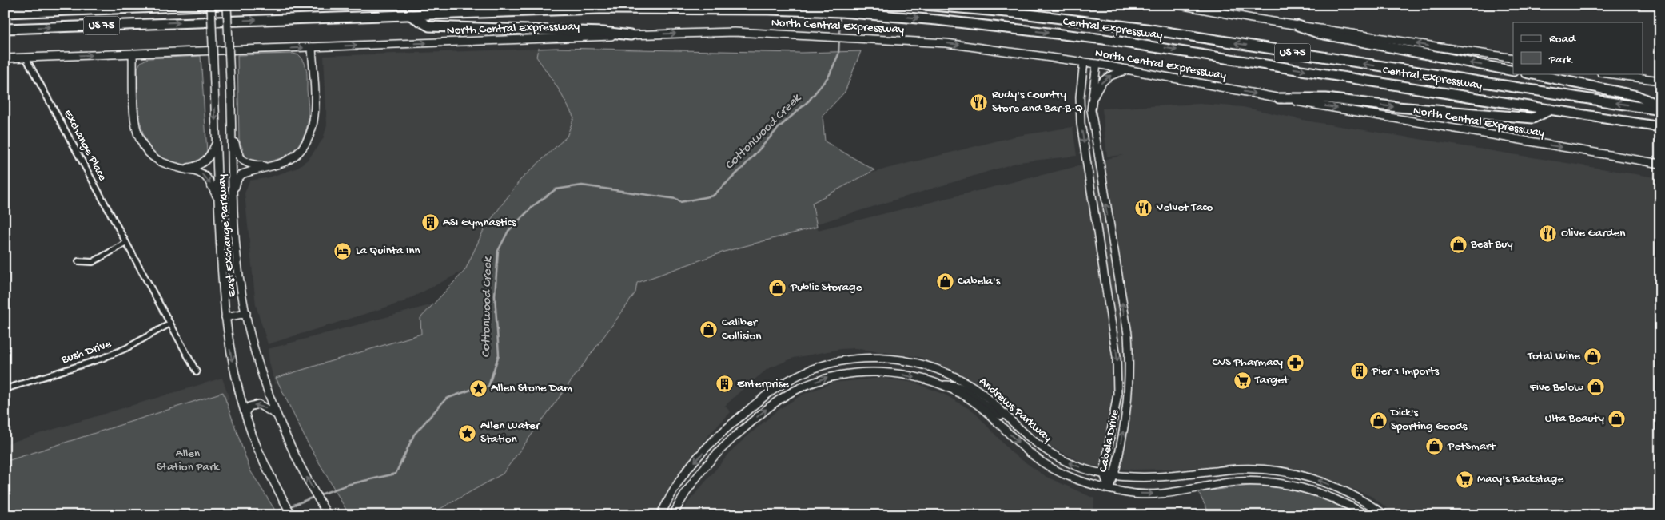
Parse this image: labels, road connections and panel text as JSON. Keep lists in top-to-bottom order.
{
  "streets": {
    "highway": ["US 75", "Central Expressway"],
    "main road": [
      "North Central Expressway",
      "East Exchange Parkway",
      "Andrews Parkway",
      "Cabela Drive"
    ],
    "street": ["Exchange Place", "Bush Drive"]
  },
  "crossings": [
    ["US 75", "East Exchange Parkway"],
    ["North Central Expressway", "Exchange Place"],
    ["North Central Expressway", "Cabela Drive"],
    ["Exchange Place", "Bush Drive"],
    ["Andrews Parkway", "Cabela Drive"]
  ],
  "one_way": ["North Central Expressway"],
  "water": ["Cottonwood Creek"],
  "parks": ["Allen Station Park"],
  "places": {
    "restaurant": ["Rudy's Country Store and Bar-B-Q", "Velvet Taco", "Olive Garden"],
    "building": ["ASI Gymnastics", "Pier 1 Imports", "Enterprise"],
    "shop": [
      "Best Buy",
      "Cabela's",
      "Public Storage",
      "Caliber Collision",
      "Total Wine",
      "Five Below",
      "Ulta Beauty",
      "Dick's Sporting Goods",
      "PetSmart"
    ],
    "hotel": ["La Quinta Inn"],
    "pharmacy": ["CVS Pharmacy"],
    "supermarket": ["Target", "Macy's Backstage"],
    "place": ["Allen Stone Dam", "Allen Water Station"]
  },
  "legend": ["Road", "Park"]
}
